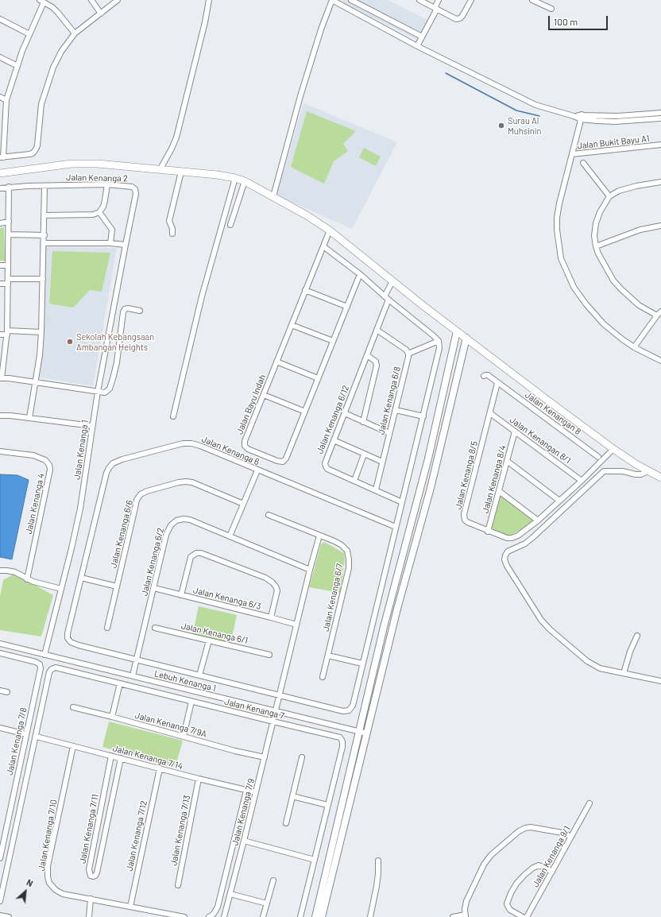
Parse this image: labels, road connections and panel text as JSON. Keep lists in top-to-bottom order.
{
  "streets": {
    "street": [
      "Jalan Bukit Bayu A1",
      "Jalan Kenanga 2",
      "Jalan Kenanga 6/8",
      "Jalan Bayu Indah",
      "Jalan Kenangan 8",
      "Jalan Kenanga 6/12",
      "Jalan Kenangan 8/1",
      "Jalan Kenanga 1",
      "Jalan Kenanga 6",
      "Jalan Kenanga 8/5",
      "Jalan Kenanga 8/4",
      "Jalan Kenanga 4",
      "Jalan Kenanga 6/6",
      "Jalan Kenanga 6/2",
      "Jalan Kenanga 6/7",
      "Jalan Kenanga 6/3",
      "Jalan Kenanga 6/1",
      "Lebuh Kenanga 1",
      "Jalan Kenanga 7",
      "Jalan Kenanga 7/9A",
      "Jalan Kenanga 7/8",
      "Jalan Kenanga 7/14",
      "Jalan Kenanga 7/9",
      "Jalan Kenanga 7/11",
      "Jalan Kenanga 7/13",
      "Jalan Kenanga 7/10",
      "Jalan Kenanga 7/12",
      "Jalan Kenanga 9/1"
    ]
  },
  "crossings": [
    ["Jalan Kenanga 2", "Jalan Kenanga 1"],
    ["Jalan Kenanga 6/8", "Jalan Kenanga 6/12"],
    ["Jalan Kenangan 8", "Jalan Kenanga 8/5"],
    ["Jalan Kenangan 8/1", "Jalan Kenanga 8/5"],
    ["Jalan Kenangan 8/1", "Jalan Kenanga 8/4"],
    ["Jalan Kenanga 1", "Lebuh Kenanga 1"],
    ["Jalan Kenanga 6", "Jalan Kenanga 6/2"],
    ["Jalan Kenanga 8/5", "Jalan Kenanga 8/4"],
    ["Jalan Kenanga 6/2", "Jalan Kenanga 6/3"],
    ["Jalan Kenanga 6/2", "Lebuh Kenanga 1"],
    ["Lebuh Kenanga 1", "Jalan Kenanga 7/9"],
    ["Jalan Kenanga 7", "Jalan Kenanga 7/14"],
    ["Jalan Kenanga 7", "Jalan Kenanga 7/9"],
    ["Jalan Kenanga 7/9A", "Jalan Kenanga 7/9"],
    ["Jalan Kenanga 7/14", "Jalan Kenanga 7/9"],
    ["Jalan Kenanga 7/14", "Jalan Kenanga 7/11"],
    ["Jalan Kenanga 7/14", "Jalan Kenanga 7/13"],
    ["Jalan Kenanga 7/14", "Jalan Kenanga 7/10"],
    ["Jalan Kenanga 7/14", "Jalan Kenanga 7/12"],
    ["Jalan Kenanga 7/10", "Jalan Kenanga 7/12"]
  ],
  "places": ["Surau Al Muhsinin", "Sekolah Kebangsaan Ambangan Heights"],
  "scale_bar": "100 m",
  "north": "top right"
}
